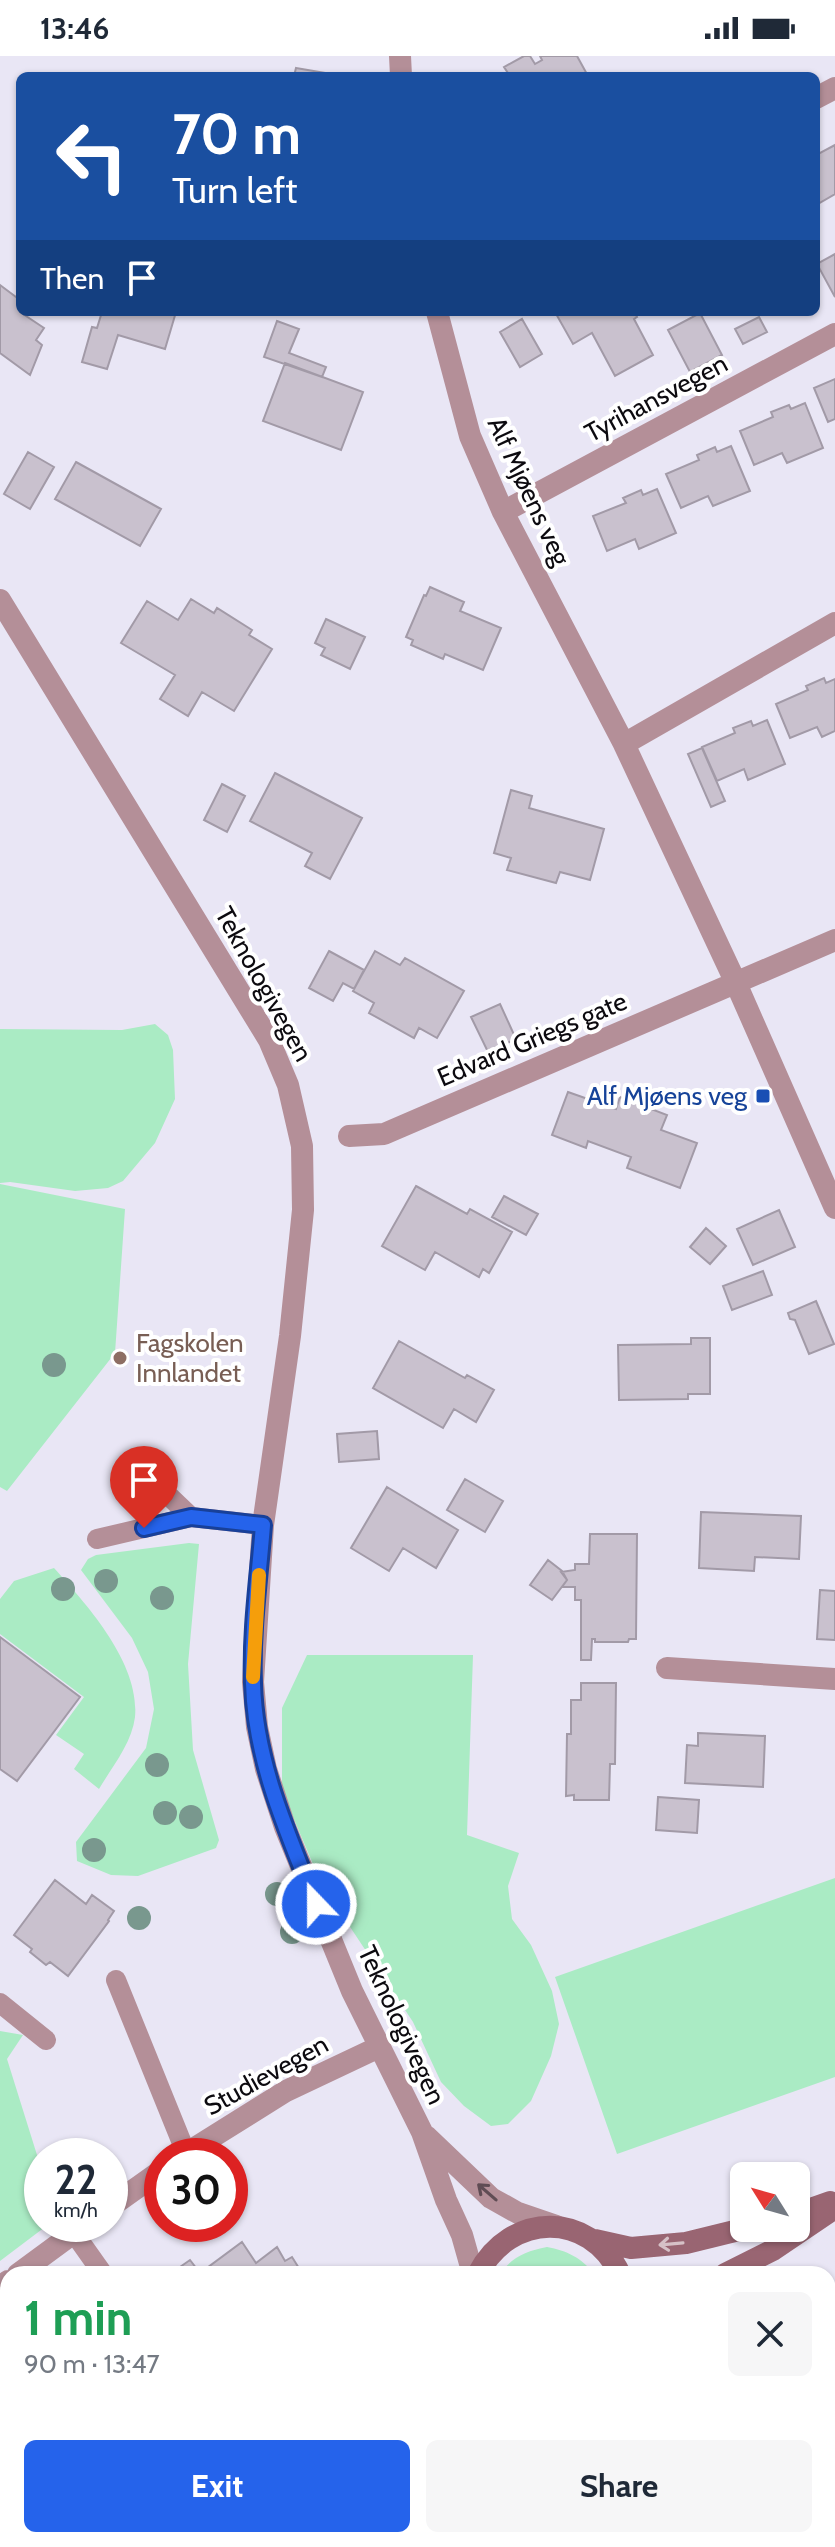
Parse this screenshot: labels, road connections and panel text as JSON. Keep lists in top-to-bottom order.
{
  "streets": {
    "street": [
      "Tyrihansvegen",
      "Alf Mjøens veg",
      "Teknologivegen",
      "Edvard Griegs gate",
      "Studievegen"
    ]
  },
  "crossings": [
    ["Tyrihansvegen", "Alf Mjøens veg"],
    ["Alf Mjøens veg", "Edvard Griegs gate"],
    ["Teknologivegen", "Studievegen"]
  ],
  "places": {
    "transit": ["Alf Mjøens veg"],
    "other": ["Fagskolen Innlandet"]
  },
  "north": "top left",
  "page": {
    "status": "13:46",
    "turn": ["70 m", "Turn left"],
    "then": "Then",
    "speed": "22 km/h",
    "limit": "30",
    "heading": ["1 min", "90 m · 13:47"],
    "buttons": ["Exit", "Share"]
  }
}
